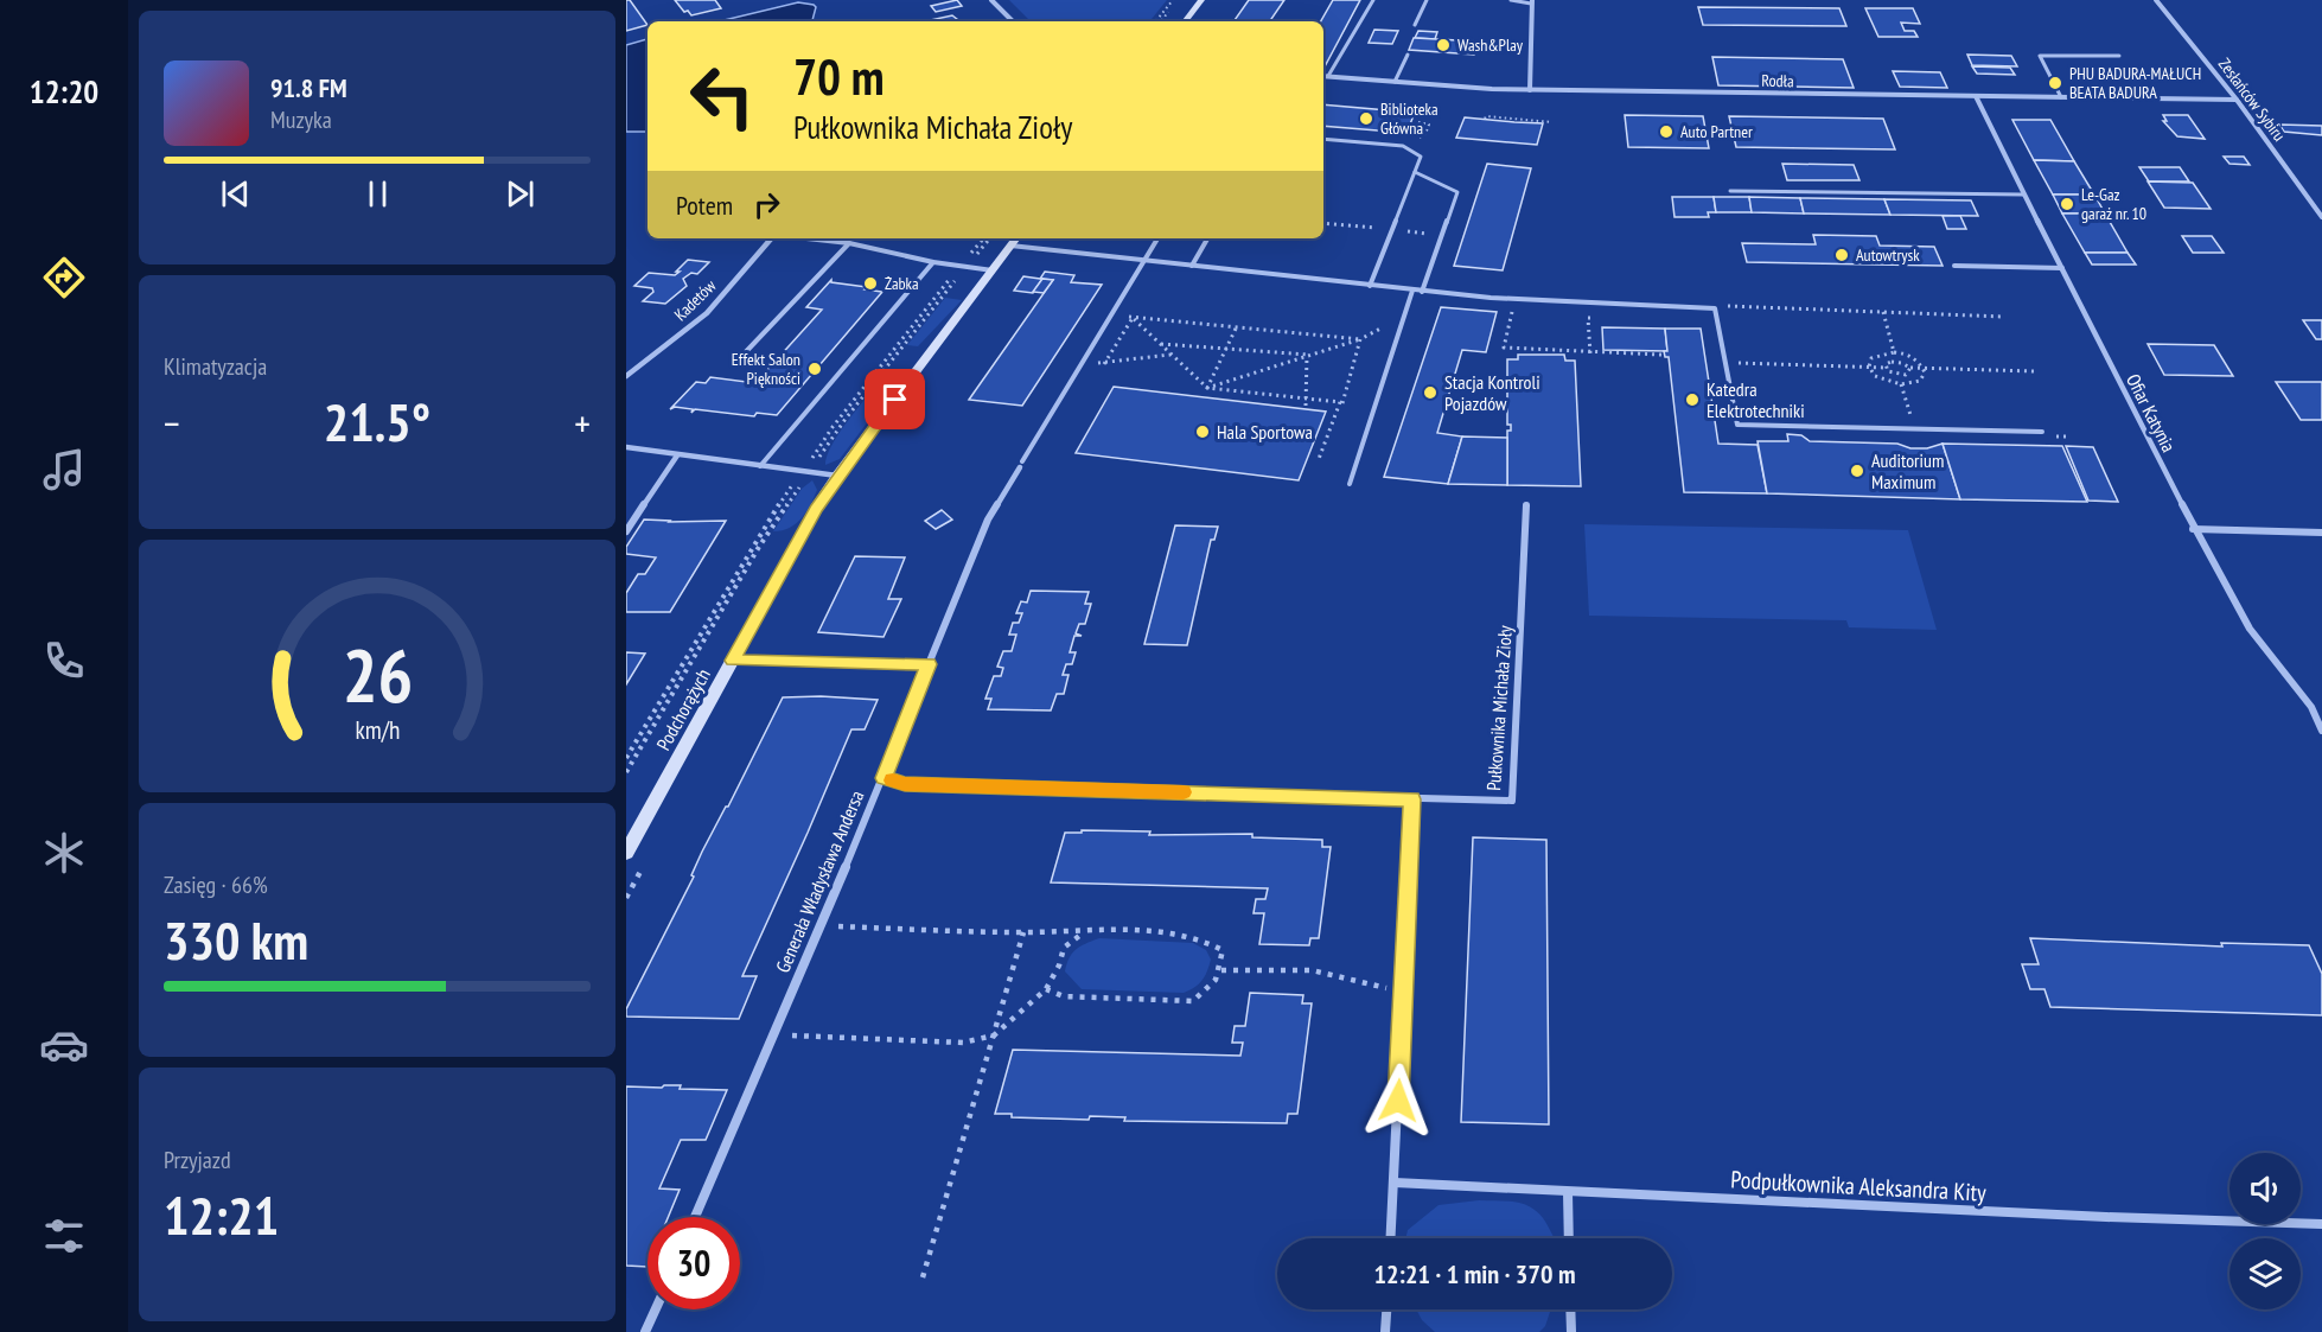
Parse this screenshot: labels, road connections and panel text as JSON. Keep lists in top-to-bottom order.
{
  "streets": {
    "street": [
      "Rodła",
      "Zesłańców Sybiru",
      "Kadetów",
      "Ofiar Katynia",
      "Pułkownika Michała Zioły",
      "Podchorążych",
      "Generała Władysława Andersa",
      "Podpułkownika Aleksandra Kity"
    ]
  },
  "crossings": [
    ["Rodła", "Zesłańców Sybiru"],
    ["Rodła", "Ofiar Katynia"],
    ["Pułkownika Michała Zioły", "Generała Władysława Andersa"]
  ],
  "places": [
    "Wash&Play",
    "PHU BADURA-MAŁUCH BEATA BADURA",
    "Biblioteka Główna",
    "Auto Partner",
    "Le-Gaz garaż nr. 10",
    "Autowtrysk",
    "Żabka",
    "Effekt Salon Piękności",
    "Stacja Kontroli Pojazdów",
    "Katedra Elektrotechniki",
    "Hala Sportowa",
    "Auditorium Maximum"
  ],
  "page": {
    "tabs": "12:20",
    "turn": ["70 m", "Pułkownika Michała Zioły"],
    "song": ["91.8 FM", "Muzyka"],
    "then": "Potem",
    "tile": [
      "Klimatyzacja",
      ["Zasięg · 66%", "330 km"],
      ["Przyjazd", "12:21"]
    ],
    "heat": ["−", "21.5°", "+"],
    "limit": "30",
    "trip": "12:21 · 1 min · 370 m",
    "gauge": ["26", "km/h"]
  }
}
